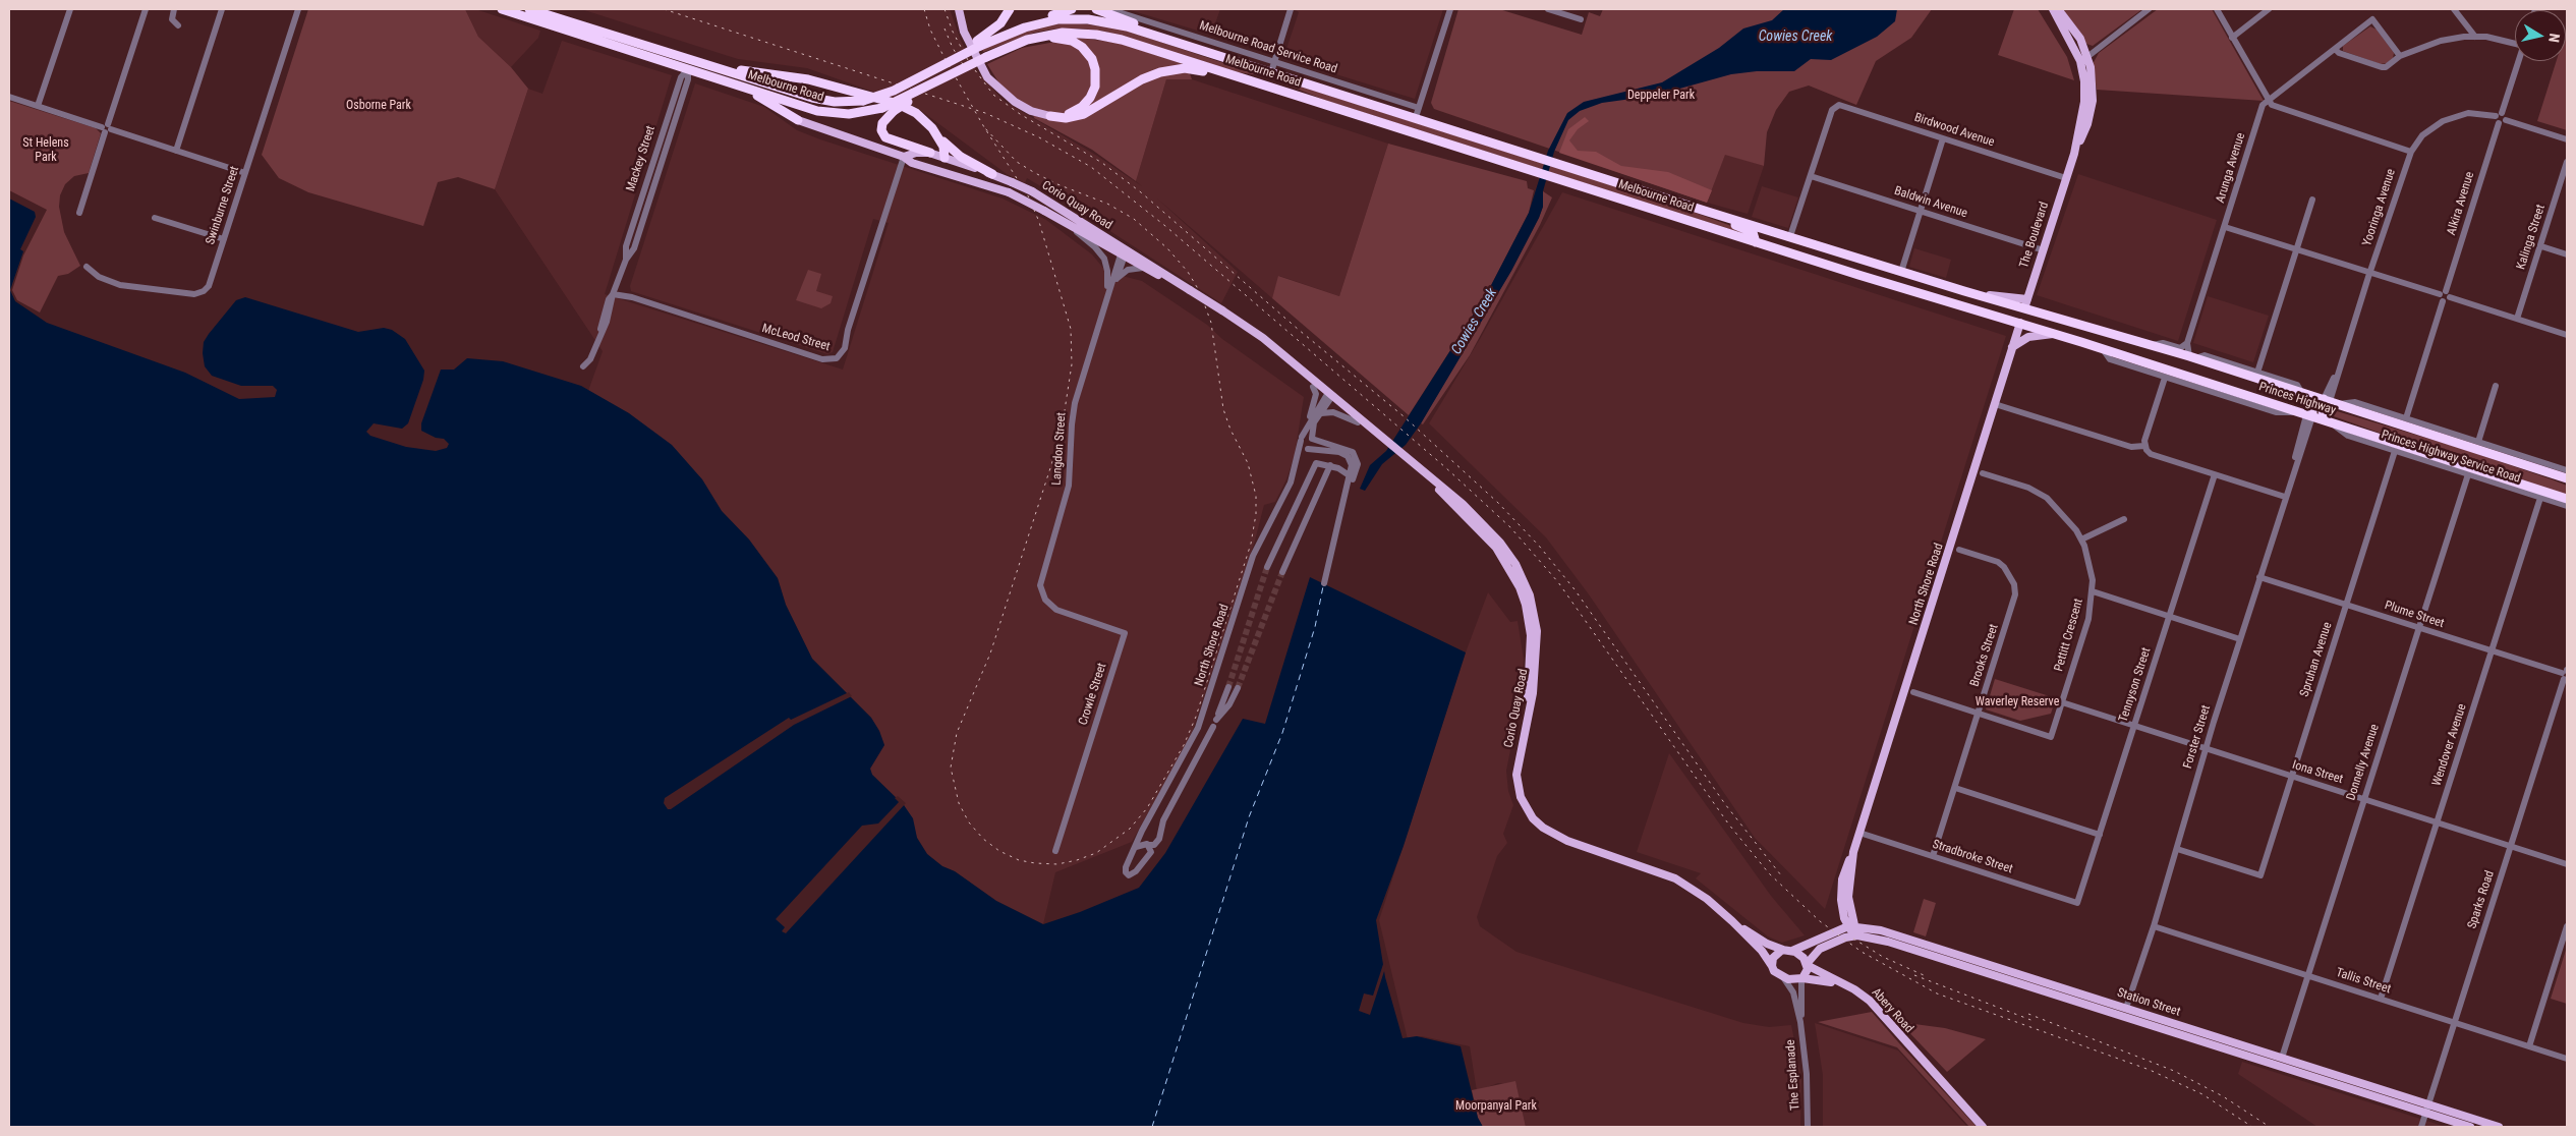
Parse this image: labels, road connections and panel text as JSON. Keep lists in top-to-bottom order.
{
  "streets": {
    "highway": [
      "Melbourne Road",
      "Mackey Street",
      "The Boulevard",
      "Princes Highway"
    ],
    "main road": [
      "Corio Quay Road",
      "North Shore Road",
      "Forster Street",
      "Station Street",
      "Abery Road"
    ],
    "street": [
      "Melbourne Road Service Road",
      "Birdwood Avenue",
      "Arunga Avenue",
      "Baldwin Avenue",
      "Alkira Avenue",
      "Swinburne Street",
      "Yooringa Avenue",
      "Kalinga Street",
      "McLeod Street",
      "Langdon Street",
      "Princes Highway Service Road",
      "Plume Street",
      "Pettitt Crescent",
      "Brooks Street",
      "Spruhan Avenue",
      "Tennyson Street",
      "Crowle Street",
      "Wendover Avenue",
      "Donnelly Avenue",
      "Iona Street",
      "Stradbroke Street",
      "Sparks Road",
      "Tallis Street",
      "The Esplanade"
    ]
  },
  "crossings": [
    ["Melbourne Road", "Mackey Street"],
    ["Melbourne Road", "The Boulevard"],
    ["Melbourne Road", "Princes Highway"],
    ["Melbourne Road", "North Shore Road"],
    ["Birdwood Avenue", "Baldwin Avenue"],
    ["Birdwood Avenue", "The Boulevard"],
    ["Mackey Street", "McLeod Street"],
    ["Baldwin Avenue", "The Boulevard"],
    ["Alkira Avenue", "Yooringa Avenue"],
    ["Alkira Avenue", "Princes Highway Service Road"],
    ["Corio Quay Road", "McLeod Street"],
    ["Corio Quay Road", "Langdon Street"],
    ["Corio Quay Road", "North Shore Road"],
    ["Corio Quay Road", "Station Street"],
    ["Corio Quay Road", "Abery Road"],
    ["Corio Quay Road", "The Esplanade"],
    ["Yooringa Avenue", "Princes Highway"],
    ["Yooringa Avenue", "Princes Highway Service Road"],
    ["Yooringa Avenue", "Forster Street"],
    ["The Boulevard", "Princes Highway"],
    ["The Boulevard", "North Shore Road"],
    ["Princes Highway", "Princes Highway Service Road"],
    ["Princes Highway", "North Shore Road"],
    ["Princes Highway", "Forster Street"],
    ["Langdon Street", "Crowle Street"],
    ["Princes Highway Service Road", "Spruhan Avenue"],
    ["Princes Highway Service Road", "Forster Street"],
    ["Princes Highway Service Road", "Wendover Avenue"],
    ["Princes Highway Service Road", "Donnelly Avenue"],
    ["North Shore Road", "Stradbroke Street"],
    ["North Shore Road", "Station Street"],
    ["Plume Street", "Spruhan Avenue"],
    ["Plume Street", "Forster Street"],
    ["Plume Street", "Wendover Avenue"],
    ["Plume Street", "Donnelly Avenue"],
    ["Plume Street", "Sparks Road"],
    ["Pettitt Crescent", "Brooks Street"],
    ["Pettitt Crescent", "Iona Street"],
    ["Brooks Street", "Stradbroke Street"],
    ["Spruhan Avenue", "Forster Street"],
    ["Spruhan Avenue", "Iona Street"],
    ["Tennyson Street", "Iona Street"],
    ["Tennyson Street", "Stradbroke Street"],
    ["Forster Street", "Iona Street"],
    ["Forster Street", "Tallis Street"],
    ["Forster Street", "Station Street"],
    ["Wendover Avenue", "Iona Street"],
    ["Wendover Avenue", "Tallis Street"],
    ["Donnelly Avenue", "Iona Street"],
    ["Donnelly Avenue", "Tallis Street"],
    ["Donnelly Avenue", "Station Street"],
    ["Iona Street", "Sparks Road"],
    ["Sparks Road", "Tallis Street"],
    ["Sparks Road", "Station Street"],
    ["Station Street", "Abery Road"],
    ["Station Street", "The Esplanade"],
    ["Abery Road", "The Esplanade"]
  ],
  "water": ["Cowies Creek"],
  "parks": [
    "Deppeler Park",
    "Osborne Park",
    "St Helens Park",
    "Waverley Reserve",
    "Moorpanyal Park"
  ],
  "north": "right"
}
